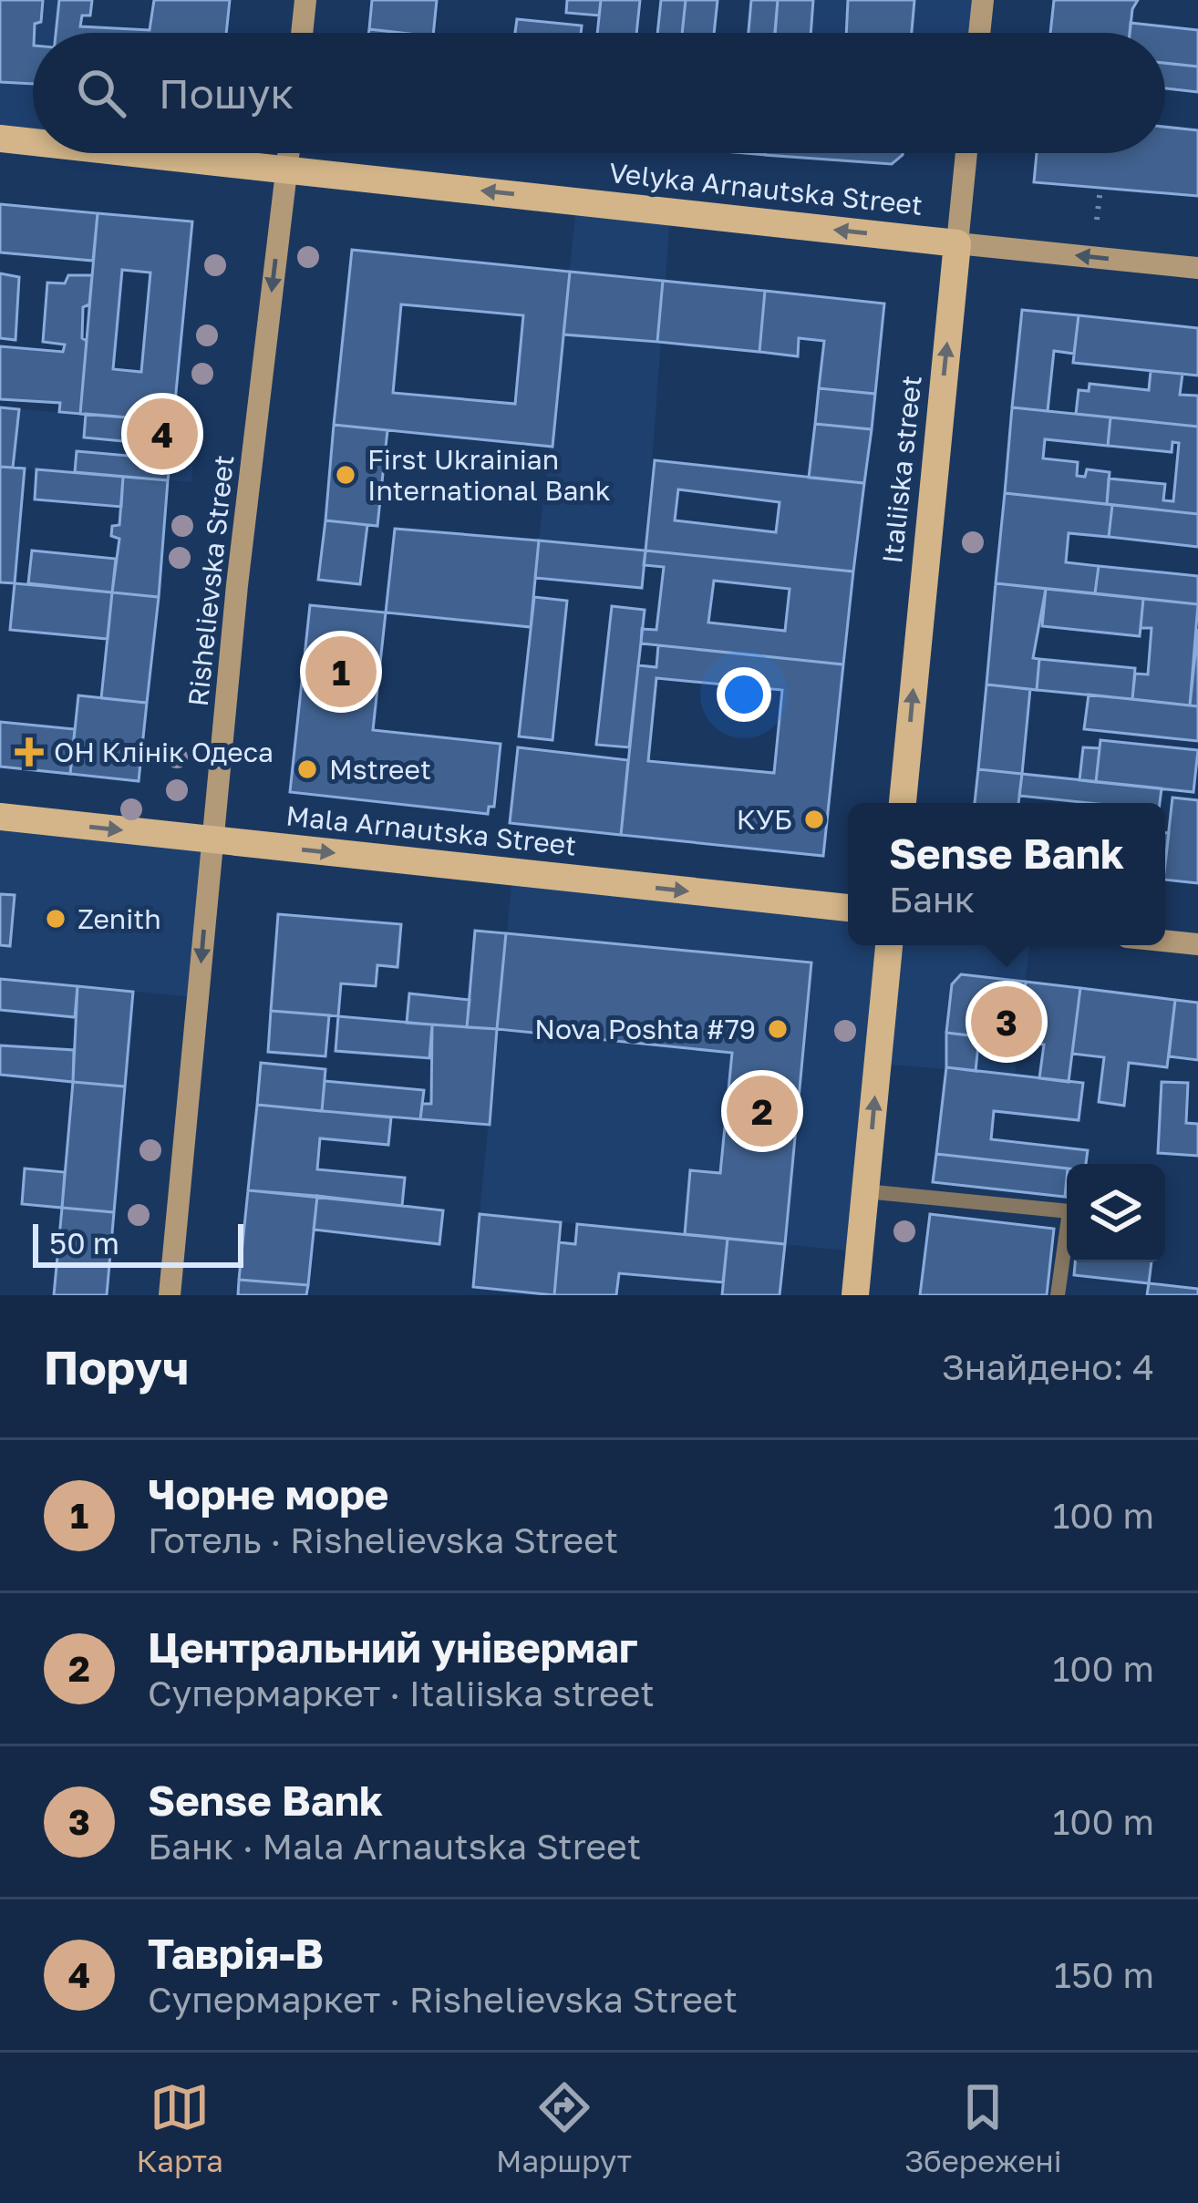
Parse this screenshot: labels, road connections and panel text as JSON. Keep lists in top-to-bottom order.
{
  "streets": {
    "main road": [
      "Velyka Arnautska Street",
      "Italiiska street",
      "Rishelievska Street",
      "Mala Arnautska Street"
    ]
  },
  "crossings": [
    ["Velyka Arnautska Street", "Italiiska street"],
    ["Velyka Arnautska Street", "Rishelievska Street"],
    ["Rishelievska Street", "Mala Arnautska Street"]
  ],
  "one_way": [
    "Velyka Arnautska Street",
    "Italiiska street",
    "Rishelievska Street",
    "Mala Arnautska Street"
  ],
  "places": {
    "other": [
      "First Ukrainian International Bank",
      "Mstreet",
      "КУБ",
      "Zenith",
      "Nova Poshta #79"
    ],
    "health": ["ОН Клінік Одеса"]
  },
  "scale_bar": "50 m",
  "page": {
    "search": "Пошук",
    "pins": [
      "4",
      "1",
      "3",
      "2"
    ],
    "popup": ["Sense Bank", "Банк"],
    "scale": "50 m",
    "heading": ["Поруч", "Знайдено: 4"],
    "list": [
      {
        "mark": "1",
        "name": "Чорне море",
        "note": "Готель · Rishelievska Street",
        "value": "100 m"
      },
      {
        "mark": "2",
        "name": "Центральний універмаг",
        "note": "Супермаркет · Italiiska street",
        "value": "100 m"
      },
      {
        "mark": "3",
        "name": "Sense Bank",
        "note": "Банк · Mala Arnautska Street",
        "value": "100 m"
      },
      {
        "mark": "4",
        "name": "Таврія-В",
        "note": "Супермаркет · Rishelievska Street",
        "value": "150 m"
      }
    ],
    "nav": ["Карта", "Маршрут", "Збережені"]
  }
}
